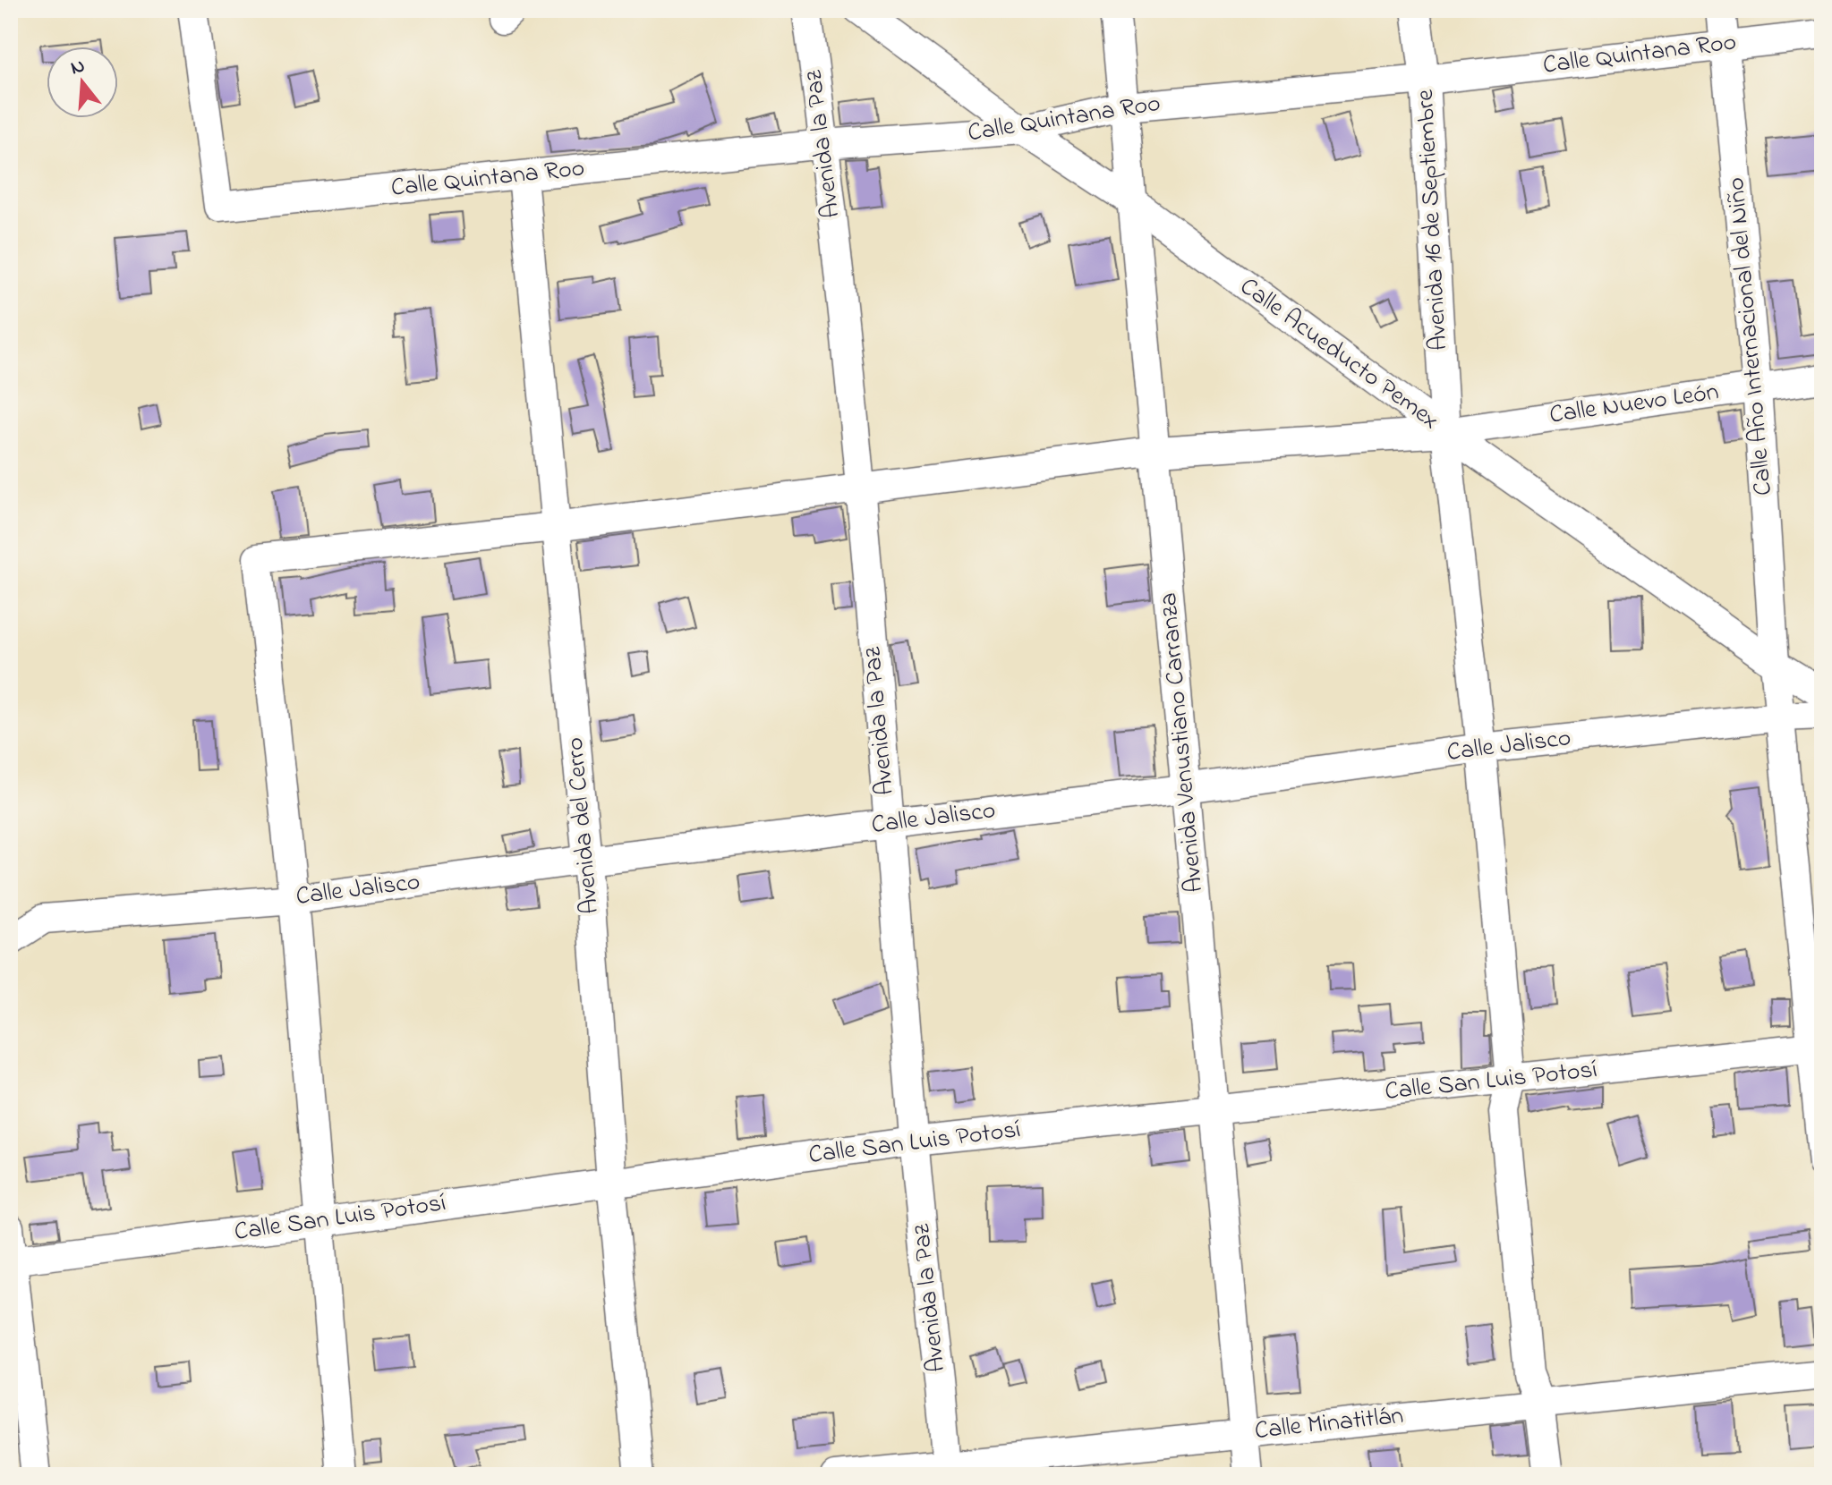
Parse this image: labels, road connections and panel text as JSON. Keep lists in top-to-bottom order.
{
  "streets": {
    "street": [
      "Calle Quintana Roo",
      "Avenida la Paz",
      "Avenida 16 de Septiembre",
      "Calle Año Internacional del Niño",
      "Calle Acueducto Pemex",
      "Calle Nuevo León",
      "Avenida Venustiano Carranza",
      "Calle Jalisco",
      "Avenida del Cerro",
      "Calle San Luis Potosí",
      "Calle Minatitlán"
    ]
  },
  "crossings": [
    ["Calle Quintana Roo", "Avenida la Paz"],
    ["Calle Quintana Roo", "Avenida 16 de Septiembre"],
    ["Calle Quintana Roo", "Calle Año Internacional del Niño"],
    ["Calle Quintana Roo", "Calle Acueducto Pemex"],
    ["Calle Quintana Roo", "Avenida Venustiano Carranza"],
    ["Calle Quintana Roo", "Avenida del Cerro"],
    ["Avenida la Paz", "Calle Jalisco"],
    ["Avenida la Paz", "Calle San Luis Potosí"],
    ["Avenida la Paz", "Calle Minatitlán"],
    ["Avenida 16 de Septiembre", "Calle Acueducto Pemex"],
    ["Avenida 16 de Septiembre", "Calle Nuevo León"],
    ["Avenida 16 de Septiembre", "Calle Jalisco"],
    ["Avenida 16 de Septiembre", "Calle San Luis Potosí"],
    ["Avenida 16 de Septiembre", "Calle Minatitlán"],
    ["Calle Año Internacional del Niño", "Calle Acueducto Pemex"],
    ["Calle Año Internacional del Niño", "Calle Nuevo León"],
    ["Calle Año Internacional del Niño", "Calle Jalisco"],
    ["Calle Año Internacional del Niño", "Calle San Luis Potosí"],
    ["Calle Acueducto Pemex", "Calle Nuevo León"],
    ["Calle Acueducto Pemex", "Avenida Venustiano Carranza"],
    ["Avenida Venustiano Carranza", "Calle Jalisco"],
    ["Avenida Venustiano Carranza", "Calle San Luis Potosí"],
    ["Avenida Venustiano Carranza", "Calle Minatitlán"],
    ["Calle Jalisco", "Avenida del Cerro"],
    ["Avenida del Cerro", "Calle San Luis Potosí"]
  ],
  "north": "top"
}
